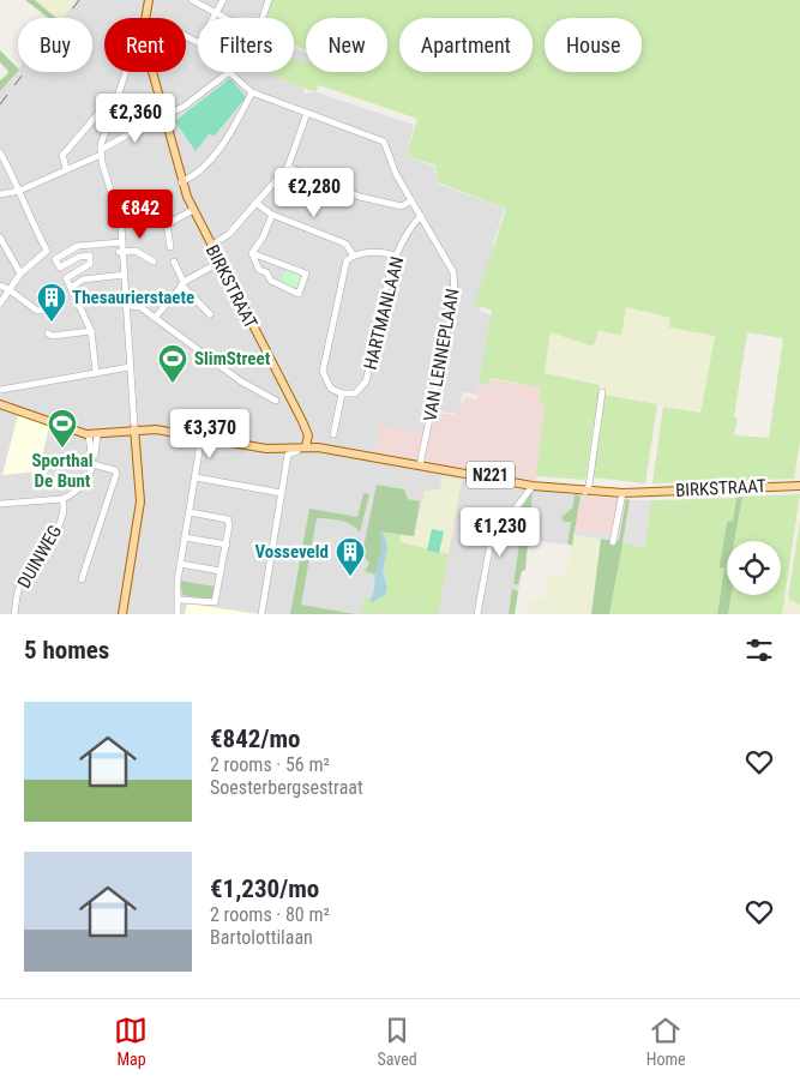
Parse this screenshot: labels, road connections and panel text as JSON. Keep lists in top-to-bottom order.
{
  "streets": {
    "main road": ["BIRKSTRAAT", "N221"],
    "street": ["HARTMANLAAN", "VAN LENNEPLAAN", "DUINWEG"]
  },
  "crossings": [
    ["BIRKSTRAAT", "VAN LENNEPLAAN"],
    ["BIRKSTRAAT", "N221"],
    ["HARTMANLAAN", "VAN LENNEPLAAN"]
  ],
  "places": {
    "building": ["Thesaurierstaete", "Vosseveld"],
    "sports": ["SlimStreet", "Sporthal De Bunt"]
  },
  "page": {
    "chip": [
      "Buy",
      "Rent",
      "Filters",
      "New",
      "Apartment",
      "House"
    ],
    "price": [
      "€2,360",
      "€2,280",
      "€842",
      "€3,370",
      "€1,230"
    ],
    "heading": "5 homes",
    "list": [
      {
        "name": "€842/mo",
        "note": "2 rooms · 56 m² · Soesterbergsestraat"
      },
      {
        "name": "€1,230/mo",
        "note": "2 rooms · 80 m² · Bartolottilaan"
      }
    ],
    "tabs": ["Map", "Saved", "Home"]
  }
}
